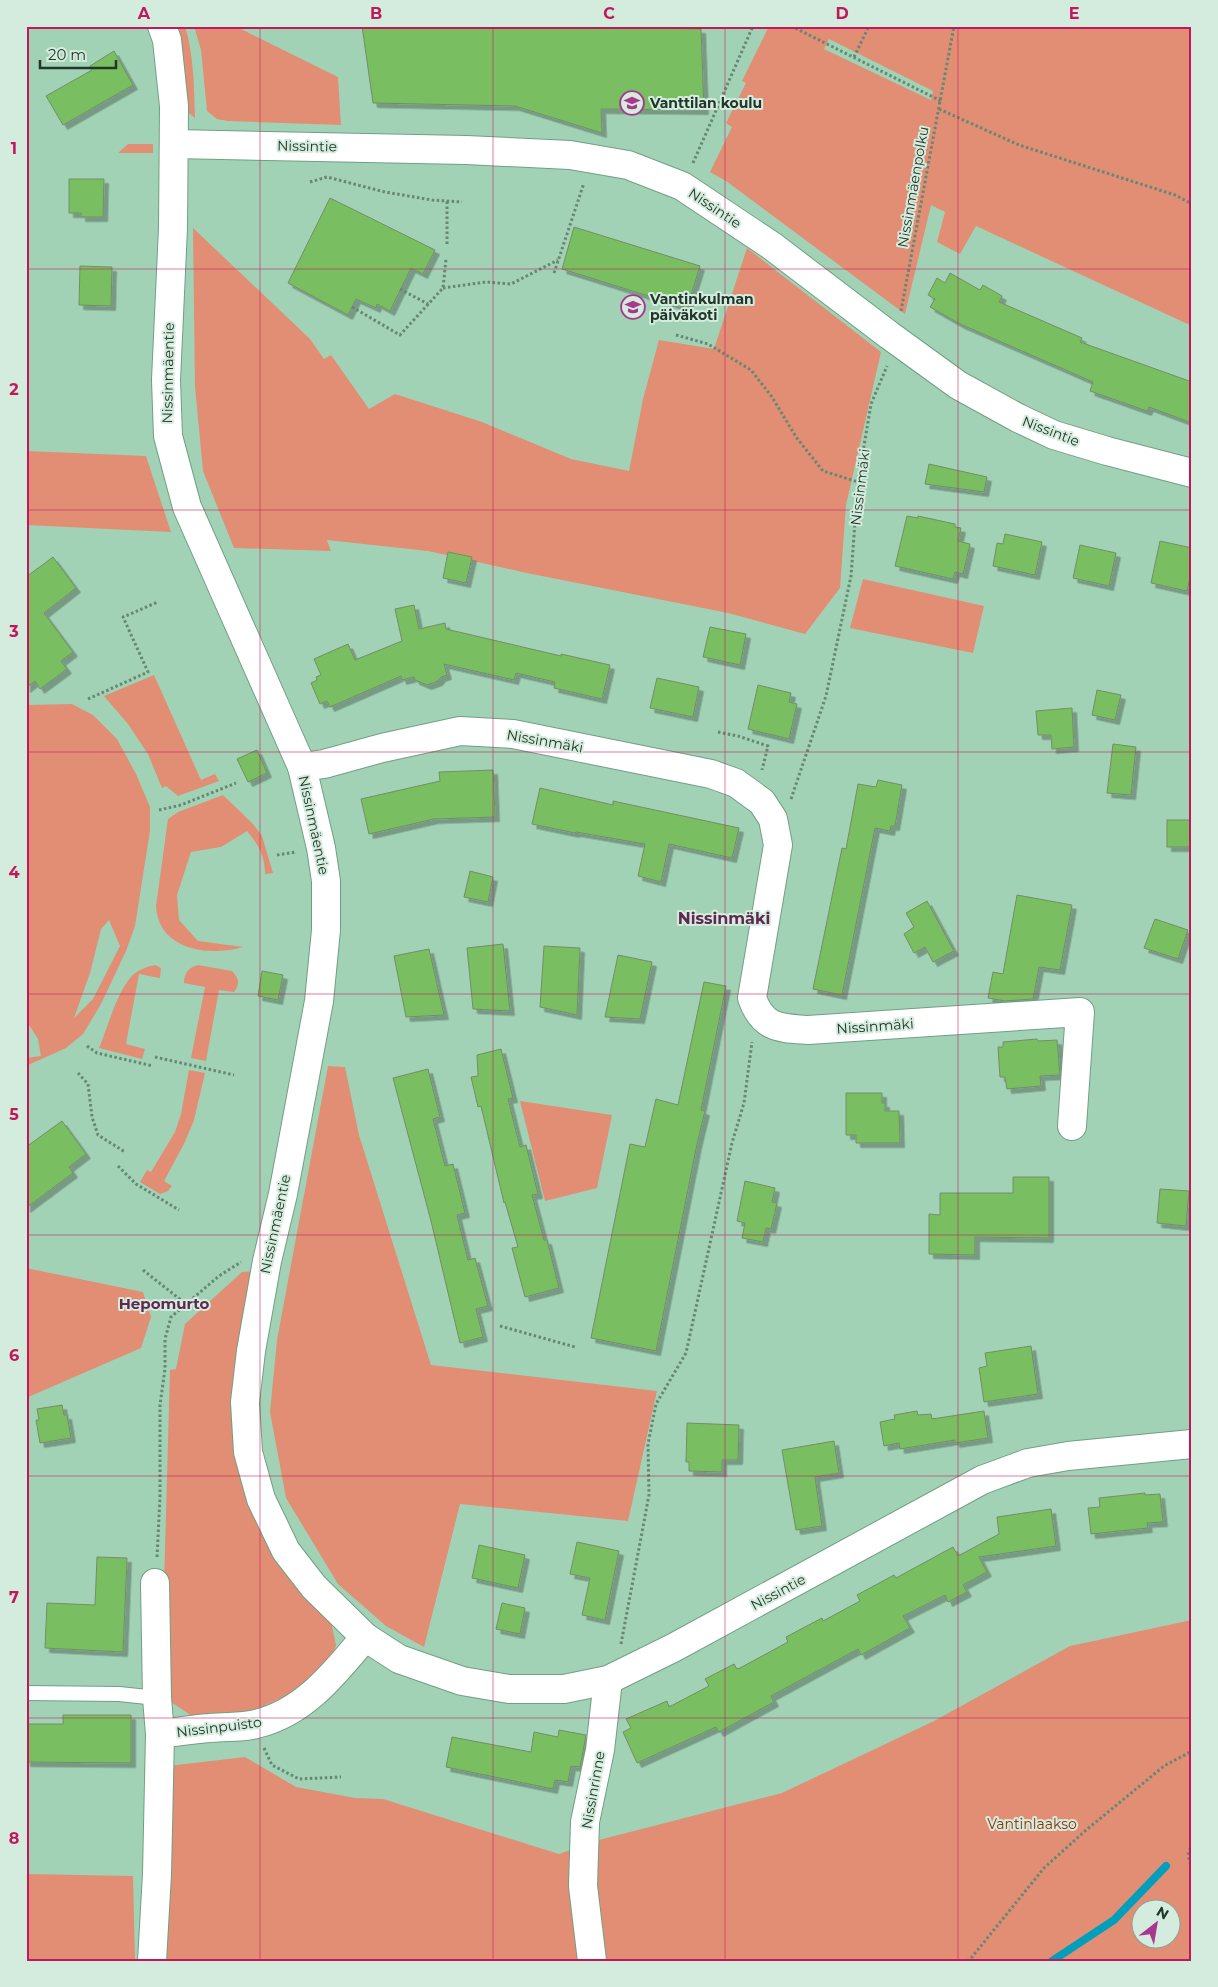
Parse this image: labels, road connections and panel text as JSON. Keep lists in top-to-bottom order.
{
  "streets": {
    "street": [
      "Nissintie",
      "Nissinmäentie",
      "Nissinmäki",
      "Nissinpuisto",
      "Nissinrinne"
    ],
    "path": ["Nissinmäenpolku"]
  },
  "crossings": [
    ["Nissintie", "Nissinmäenpolku"],
    ["Nissintie", "Nissinmäentie"],
    ["Nissintie", "Nissinpuisto"],
    ["Nissintie", "Nissinrinne"],
    ["Nissinmäentie", "Nissinmäki"],
    ["Nissinmäentie", "Nissinpuisto"]
  ],
  "districts": ["Nissinmäki", "Hepomurto"],
  "parks": ["Vantinlaakso"],
  "places": {
    "school or university": ["Vanttilan koulu", "Vantinkulman päiväkoti"]
  },
  "scale_bar": "20 m",
  "north": "top right",
  "grid": {
    "columns": [
      "A",
      "B",
      "C",
      "D",
      "E"
    ],
    "rows": [
      "1",
      "2",
      "3",
      "4",
      "5",
      "6",
      "7",
      "8"
    ]
  }
}
